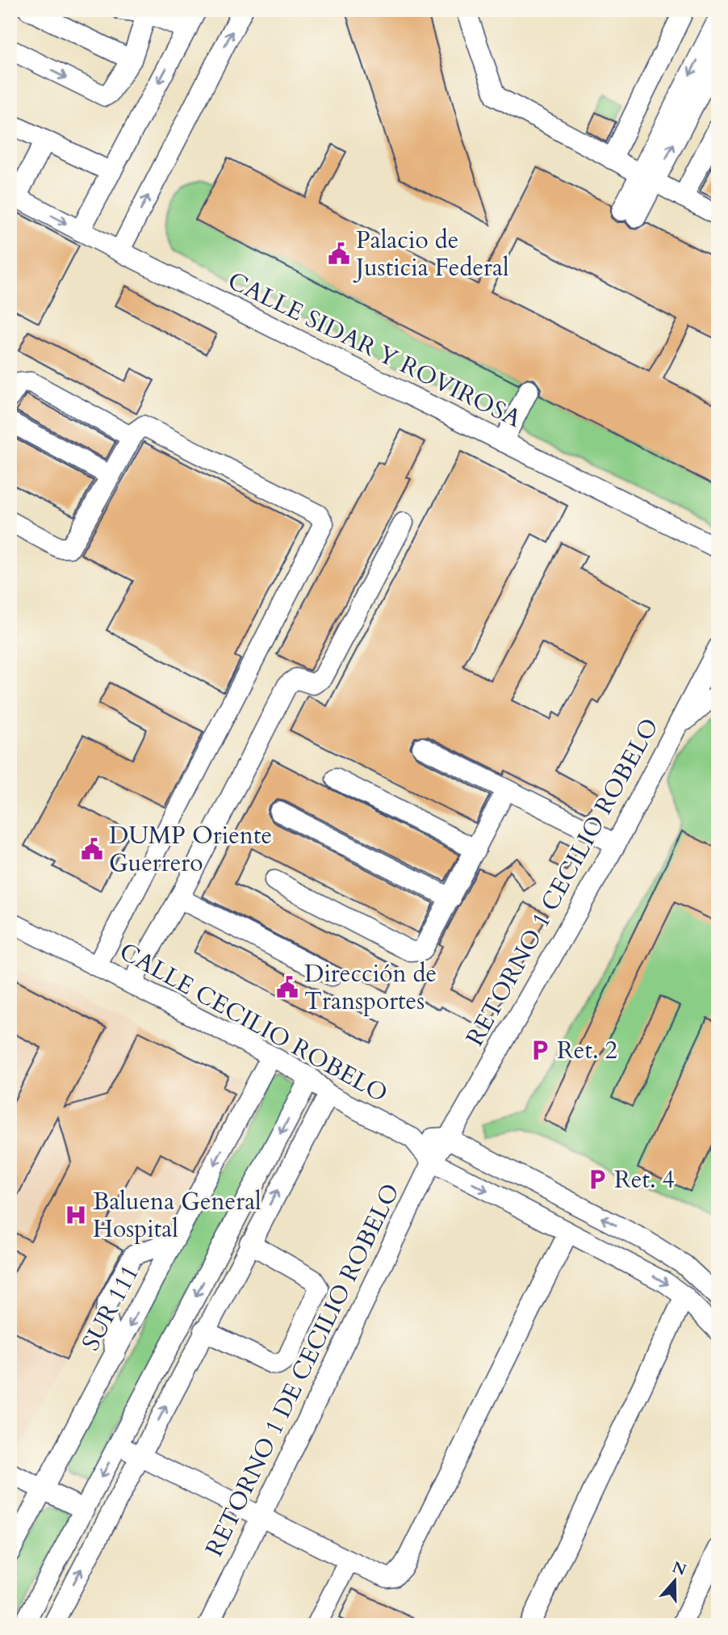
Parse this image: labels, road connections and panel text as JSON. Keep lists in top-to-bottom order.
{
  "streets": {
    "street": [
      "CALLE SIDAR Y ROVIROSA",
      "RETORNO 1 CECILIO ROBELO",
      "CALLE CECILIO ROBELO",
      "SUR 111",
      "RETORNO 1 DE CECILIO ROBELO"
    ]
  },
  "crossings": [
    ["RETORNO 1 CECILIO ROBELO", "CALLE CECILIO ROBELO"],
    ["RETORNO 1 CECILIO ROBELO", "RETORNO 1 DE CECILIO ROBELO"],
    ["CALLE CECILIO ROBELO", "SUR 111"],
    ["CALLE CECILIO ROBELO", "RETORNO 1 DE CECILIO ROBELO"]
  ],
  "places": {
    "public building": ["Palacio de Justicia Federal", "DUMP Oriente Guerrero", "Dirección de Transportes"],
    "parking": ["Ret. 2", "Ret. 4"],
    "hospital": ["Baluena General Hospital"]
  },
  "north": "top"
}
